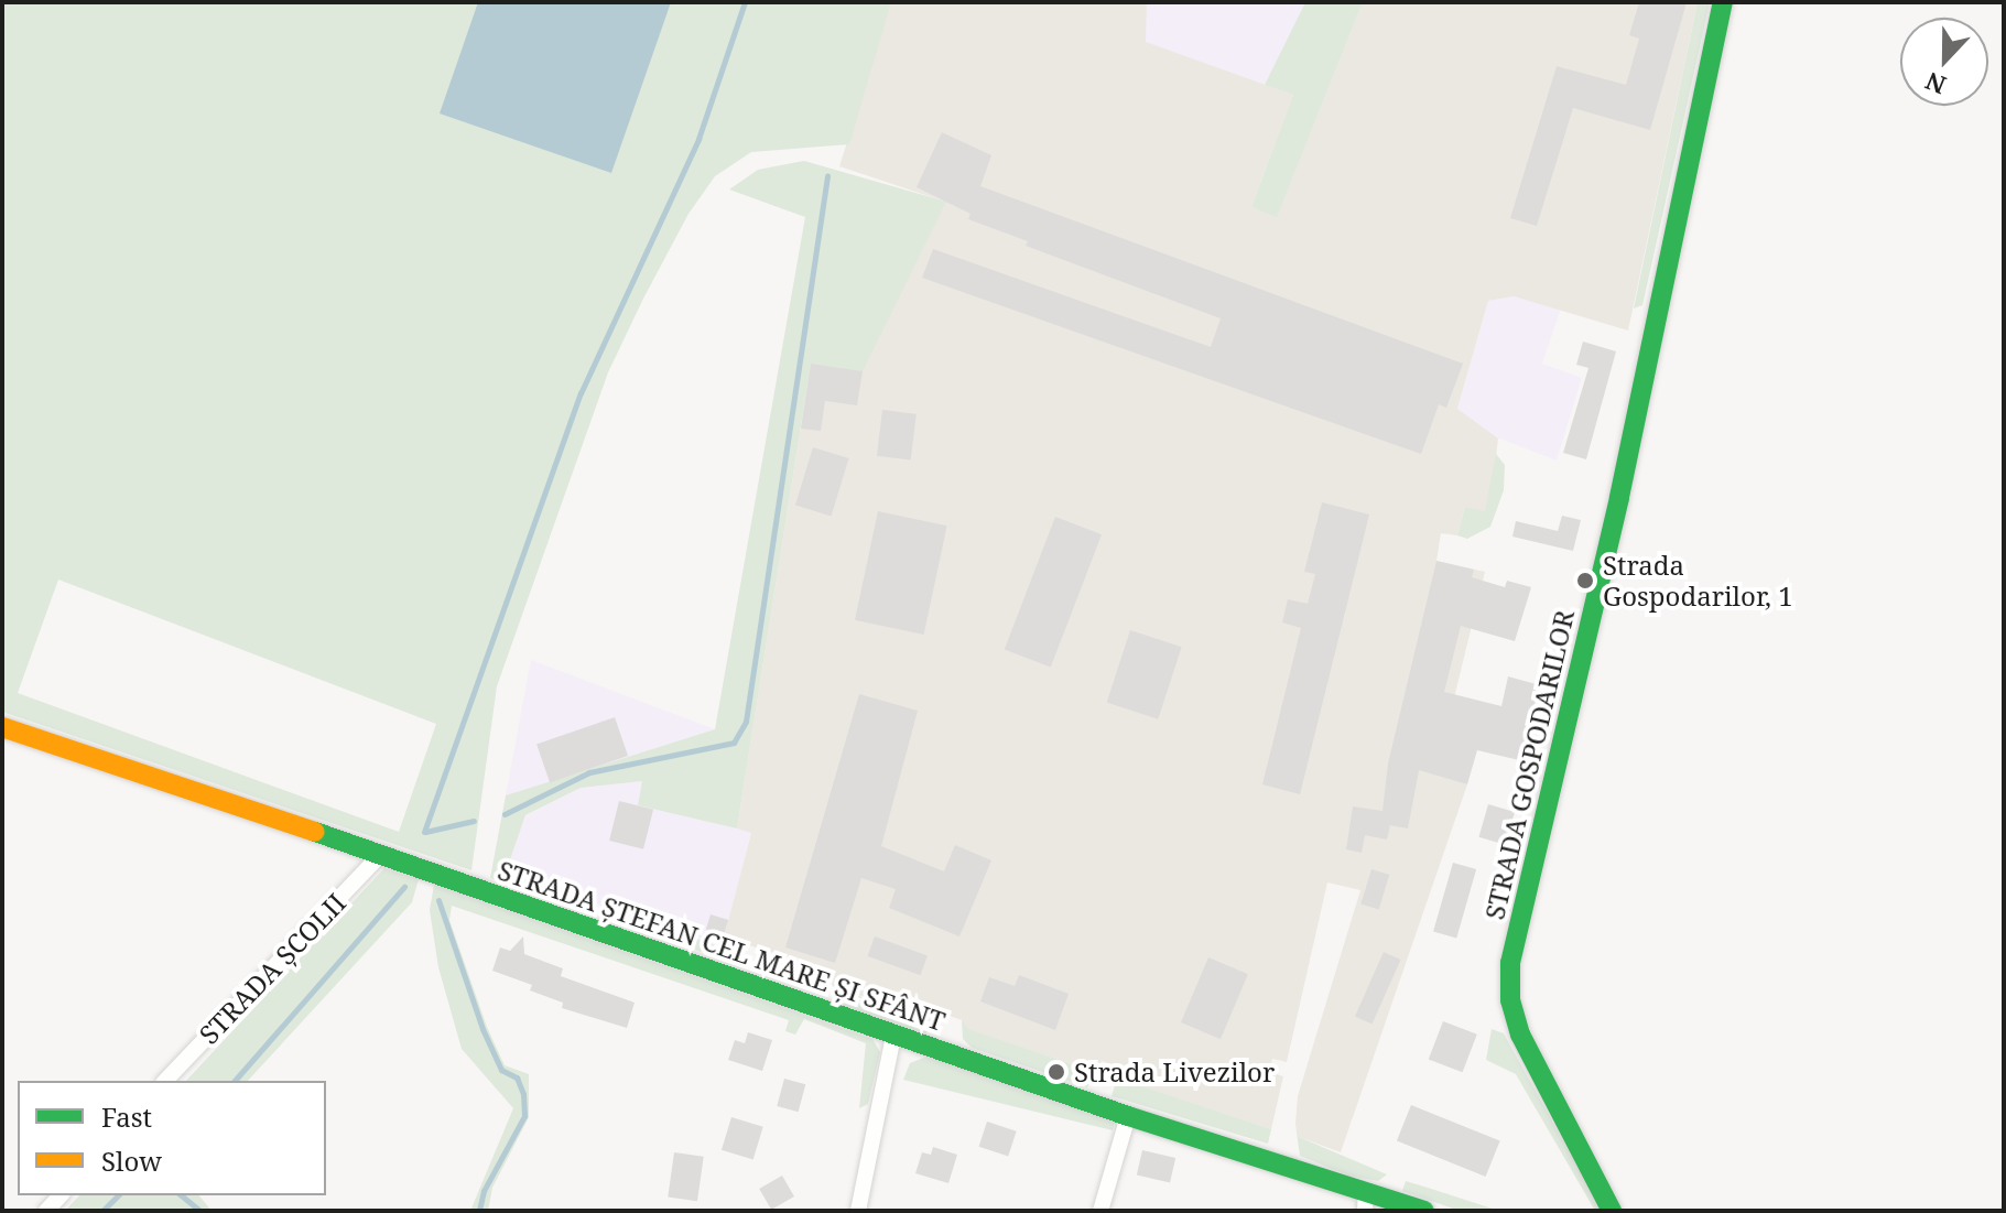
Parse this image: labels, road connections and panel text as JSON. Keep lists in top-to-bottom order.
{
  "streets": {
    "street": ["STRADA GOSPODARILOR", "STRADA ȘTEFAN CEL MARE ȘI SFÂNT", "STRADA ȘCOLII"]
  },
  "crossings": [
    ["STRADA ȘTEFAN CEL MARE ȘI SFÂNT", "STRADA ȘCOLII"]
  ],
  "places": ["Strada Gospodarilor, 1", "Strada Livezilor"],
  "legend": ["Fast", "Slow"],
  "north": "bottom"
}
